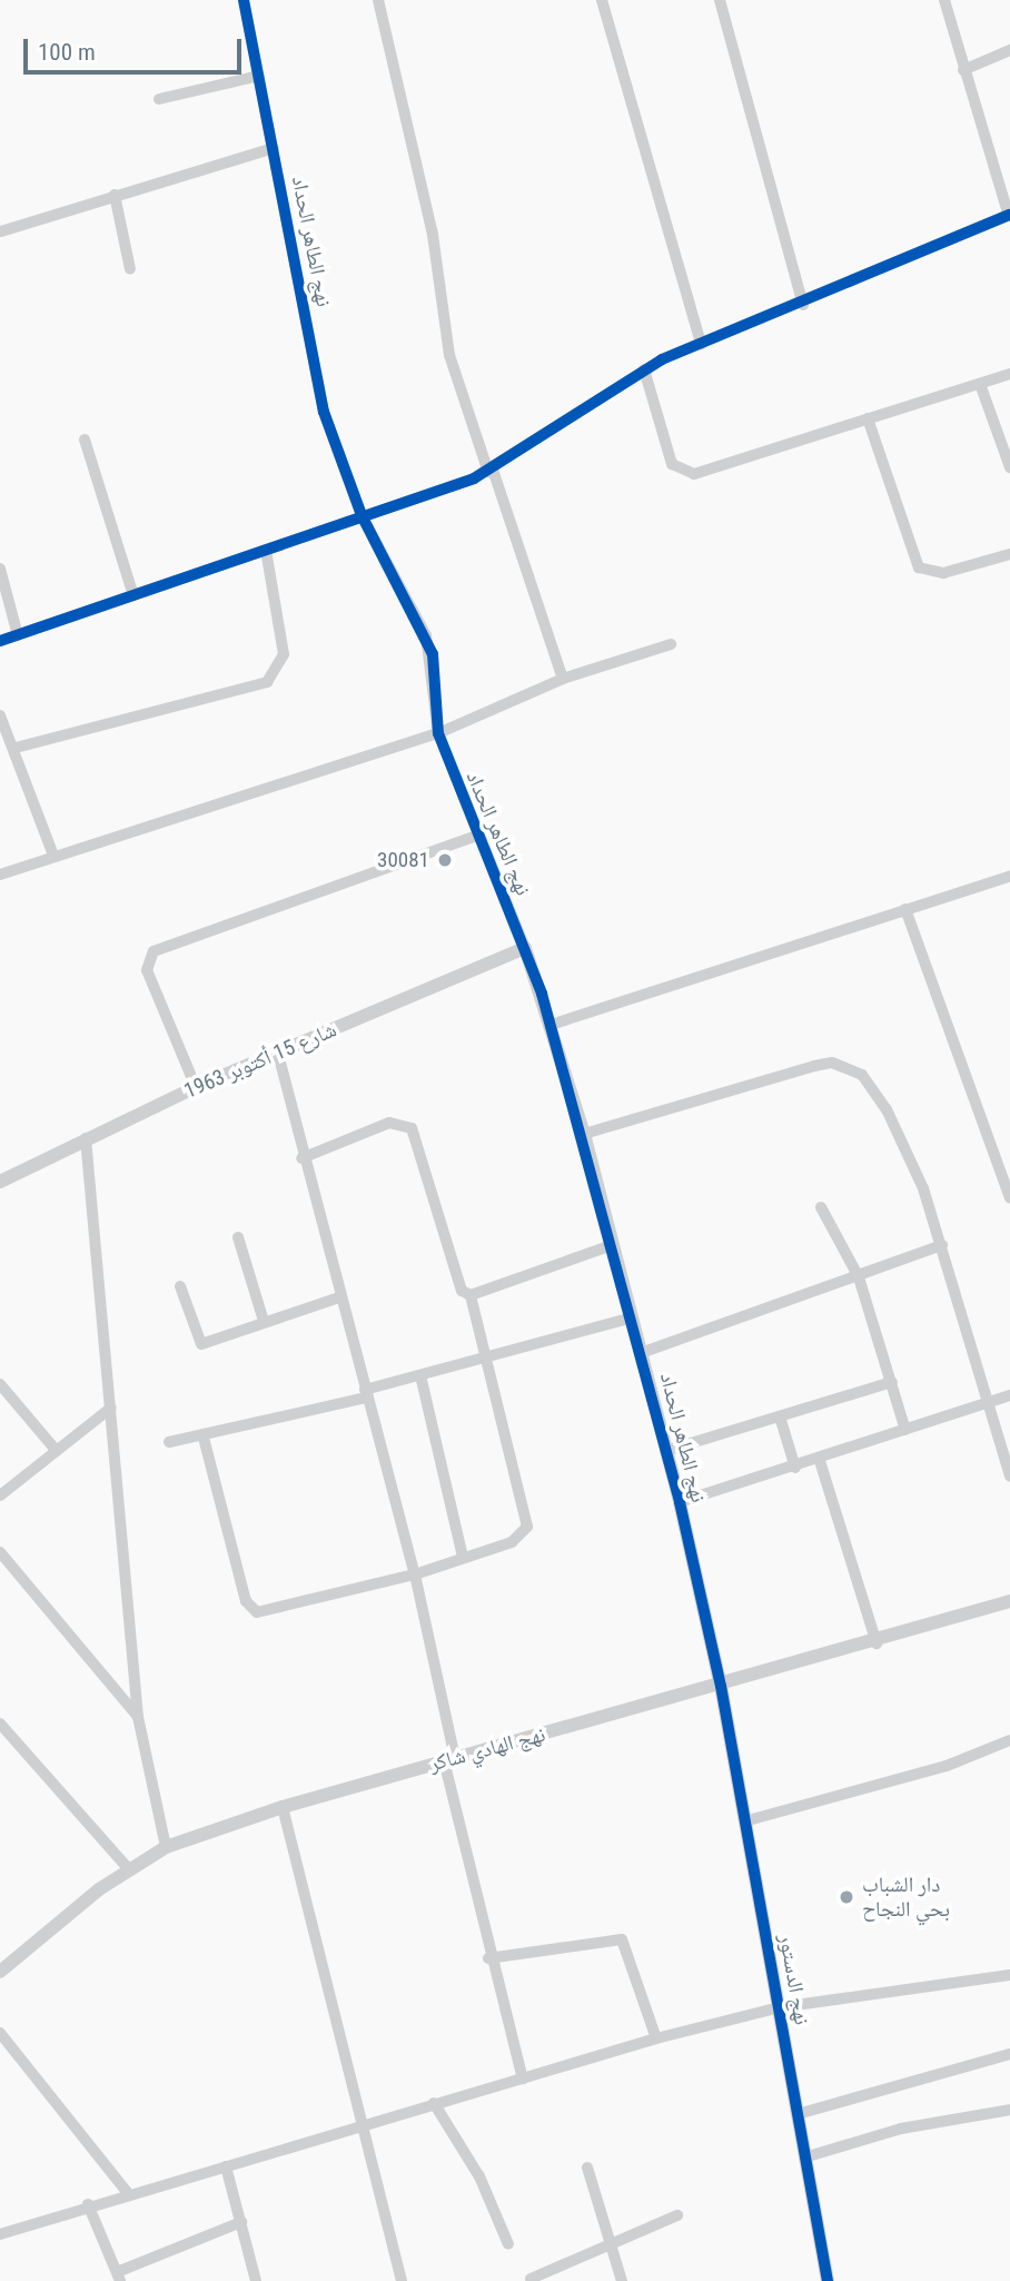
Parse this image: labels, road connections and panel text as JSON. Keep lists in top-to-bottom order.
{
  "streets": {
    "street": [
      "نهج الطاهر الحداد",
      "شارع 15 أكتوبر 1963",
      "نهج الهادي شاكر",
      "نهج الدستور"
    ]
  },
  "crossings": [
    ["نهج الطاهر الحداد", "شارع 15 أكتوبر 1963"],
    ["نهج الطاهر الحداد", "نهج الهادي شاكر"],
    ["نهج الطاهر الحداد", "نهج الدستور"],
    ["نهج الهادي شاكر", "نهج الدستور"]
  ],
  "places": ["30081", "دار الشباب بحي النجاح"],
  "scale_bar": "100 m"
}
